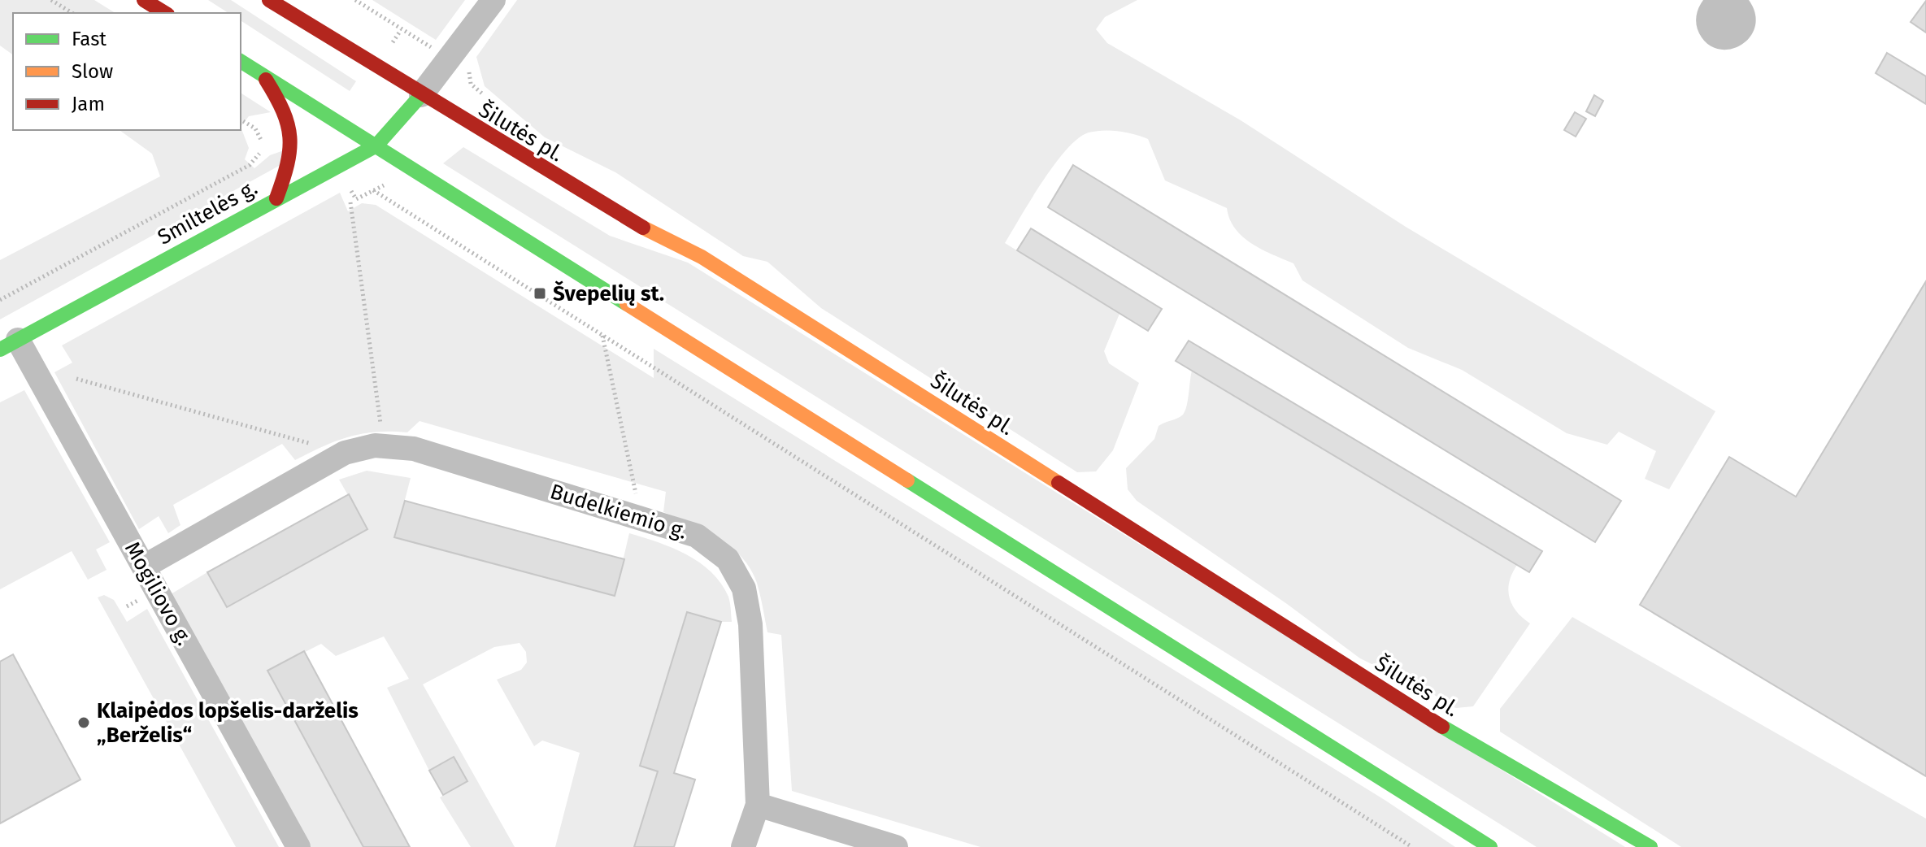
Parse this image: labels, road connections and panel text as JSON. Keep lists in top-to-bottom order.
{
  "streets": {
    "main road": ["Šilutės pl.", "Smiltelės g."],
    "street": ["Budelkiemio g.", "Mogiliovo g."]
  },
  "crossings": [
    ["Šilutės pl.", "Smiltelės g."],
    ["Smiltelės g.", "Mogiliovo g."],
    ["Budelkiemio g.", "Mogiliovo g."]
  ],
  "places": {
    "transit": ["Švepelių st."],
    "other": ["Klaipėdos lopšelis-darželis „Berželis“"]
  },
  "legend": ["Fast", "Slow", "Jam"]
}
